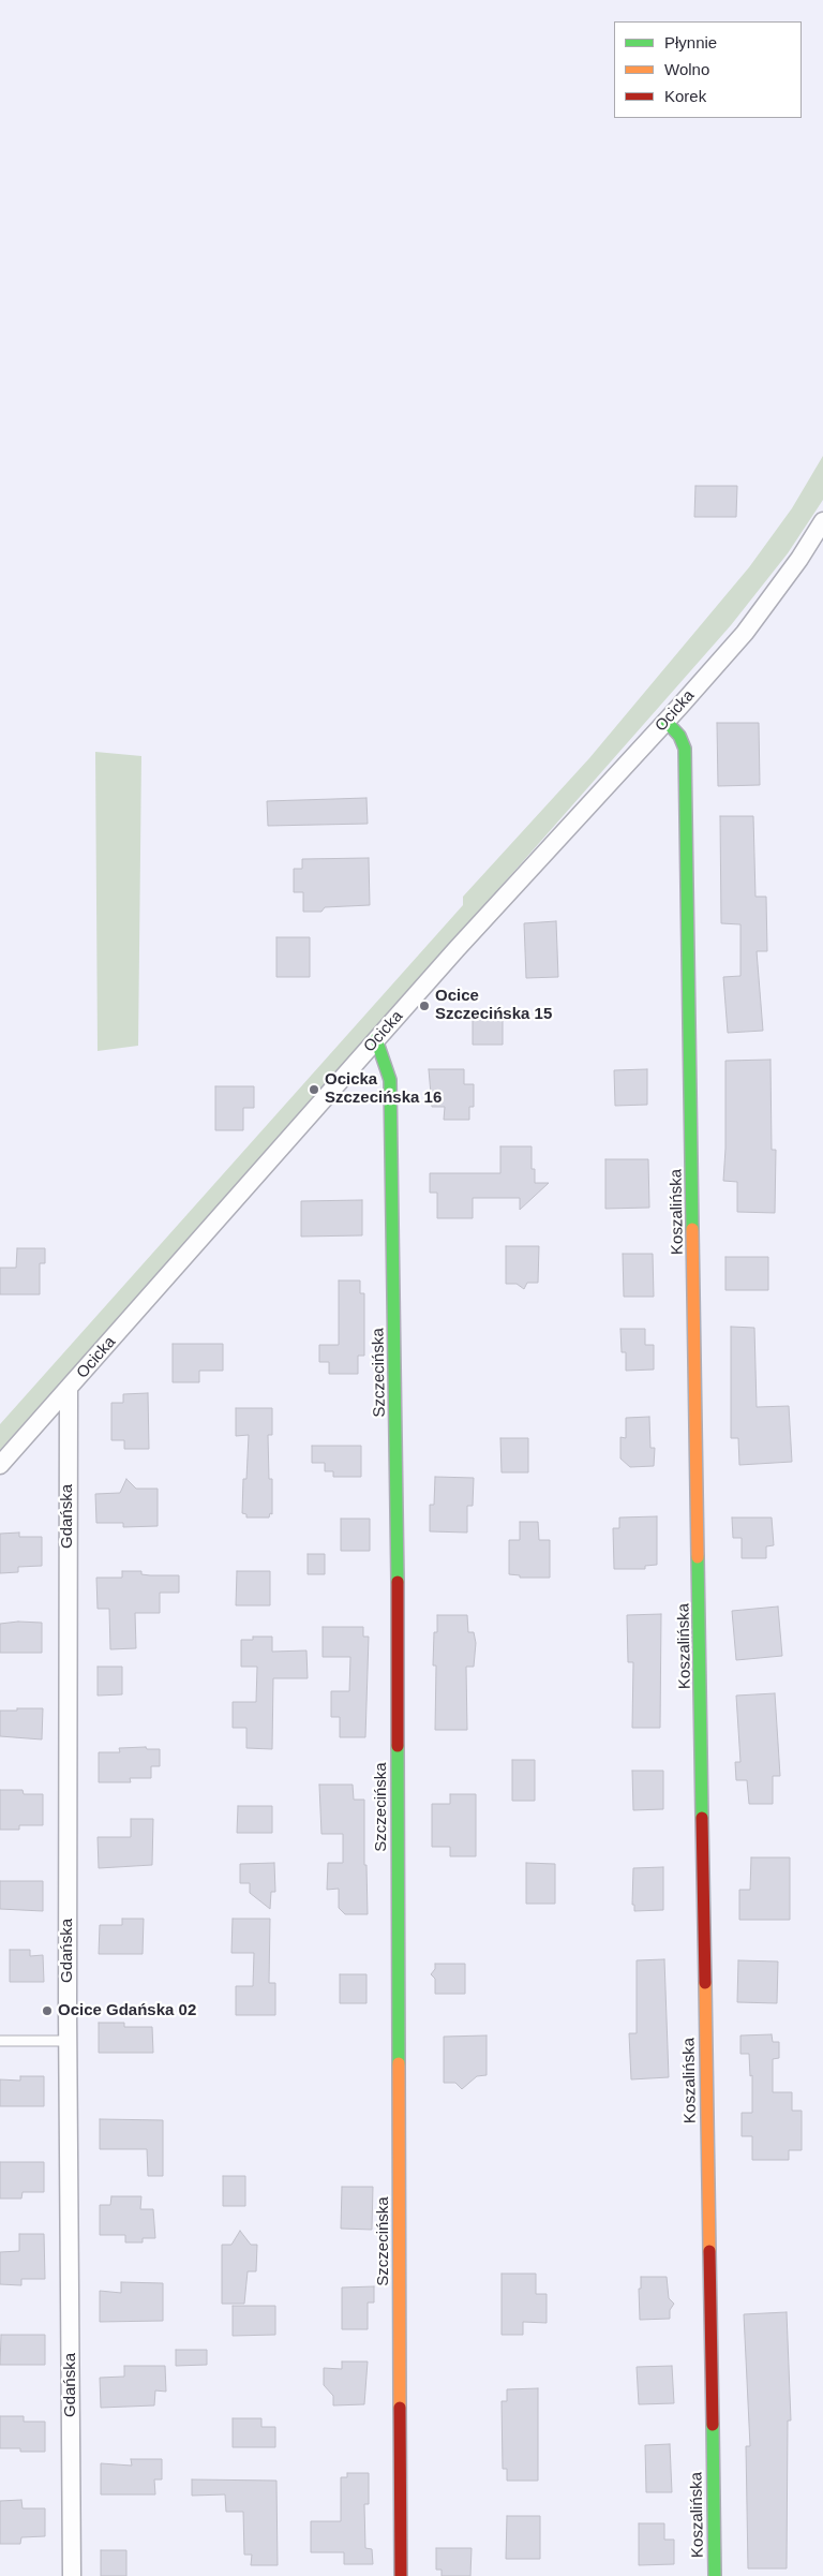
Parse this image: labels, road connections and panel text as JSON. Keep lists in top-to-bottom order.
{
  "streets": {
    "street": [
      "Ocicka",
      "Koszalińska",
      "Szczecińska",
      "Gdańska"
    ]
  },
  "crossings": [
    ["Ocicka", "Koszalińska"],
    ["Ocicka", "Szczecińska"],
    ["Ocicka", "Gdańska"]
  ],
  "places": ["Ocice Szczecińska 15", "Ocicka Szczecińska 16", "Ocice Gdańska 02"],
  "legend": ["Płynnie", "Wolno", "Korek"]
}
